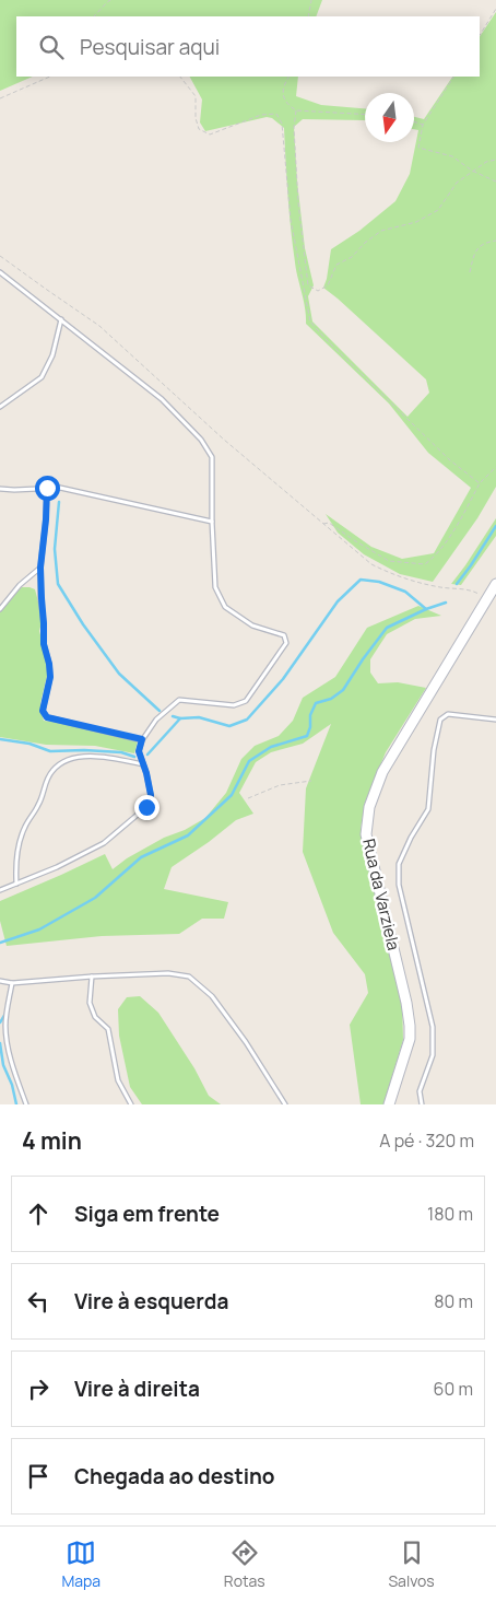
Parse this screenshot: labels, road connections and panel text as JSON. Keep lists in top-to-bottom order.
{
  "streets": {
    "main road": ["Rua da Varziela"]
  },
  "north": "bottom",
  "page": {
    "search": "Pesquisar aqui",
    "heading": ["4 min", "A pé · 320 m"],
    "list": [
      ["Siga em frente", "180 m"],
      ["Vire à esquerda", "80 m"],
      ["Vire à direita", "60 m"],
      "Chegada ao destino"
    ],
    "nav": ["Mapa", "Rotas", "Salvos"]
  }
}
